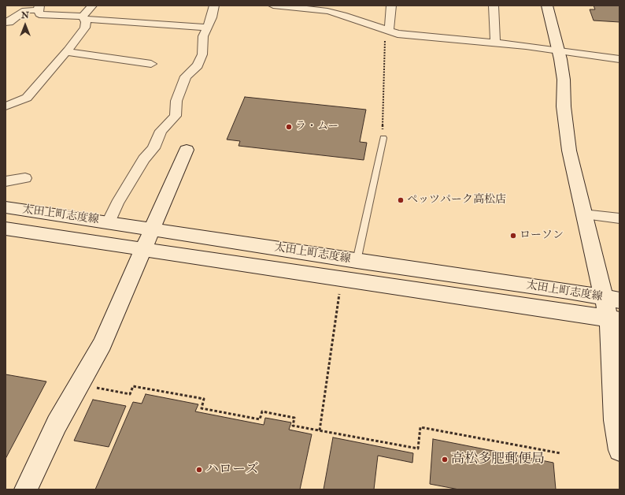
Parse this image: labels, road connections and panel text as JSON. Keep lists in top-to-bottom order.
{
  "streets": {
    "main road": ["太田上町志度線"]
  },
  "places": [
    "ラ・ムー",
    "ペッツパーク高松店",
    "ローソン",
    "高松多肥郵便局",
    "ハローズ"
  ],
  "north": "top"
}
